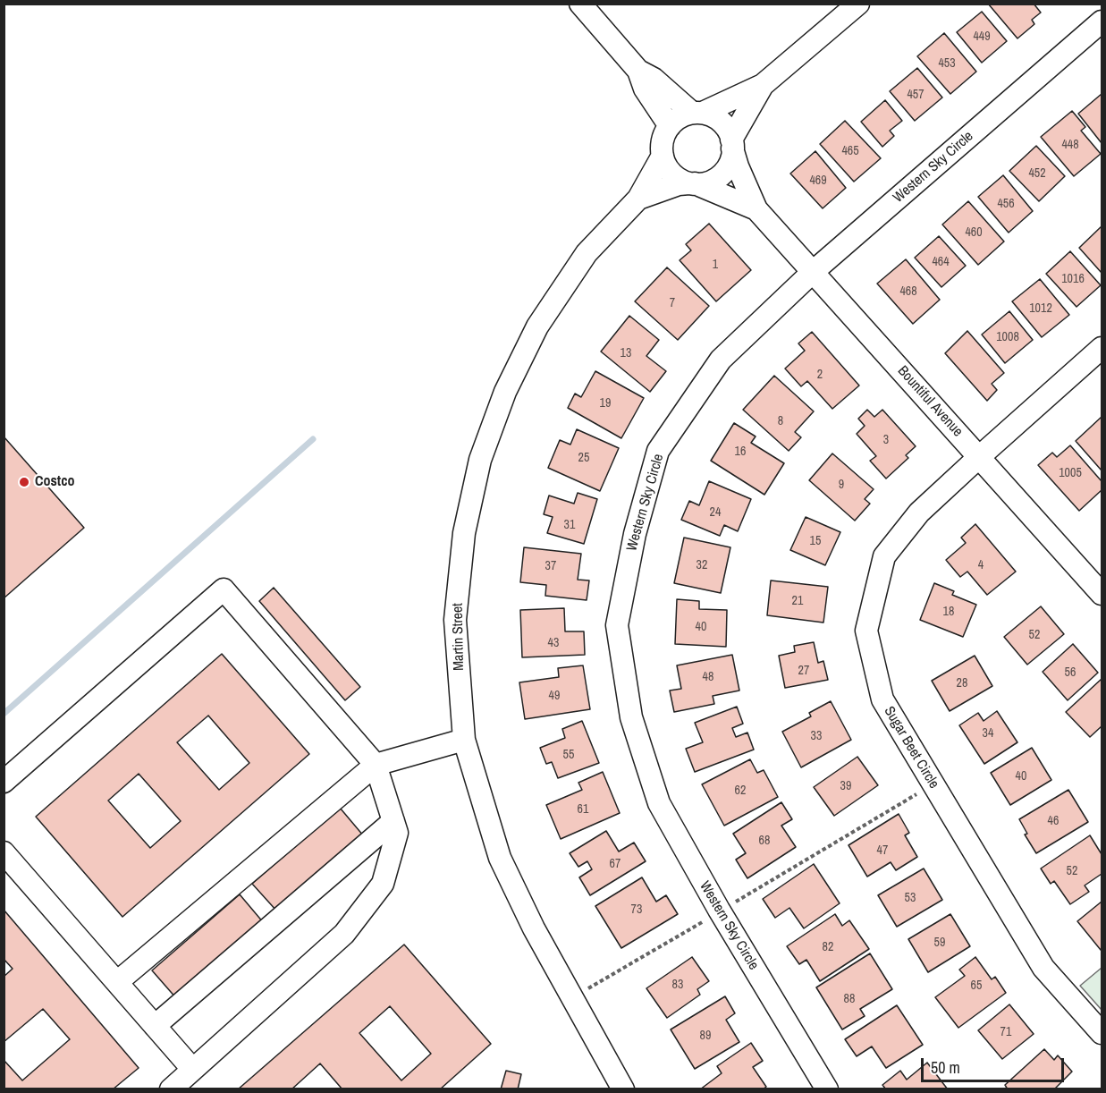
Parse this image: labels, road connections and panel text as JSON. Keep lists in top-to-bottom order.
{
  "streets": {
    "street": [
      "Western Sky Circle",
      "Bountiful Avenue",
      "Martin Street",
      "Sugar Beet Circle"
    ]
  },
  "crossings": [
    ["Western Sky Circle", "Bountiful Avenue"],
    ["Bountiful Avenue", "Martin Street"],
    ["Bountiful Avenue", "Sugar Beet Circle"]
  ],
  "places": ["Costco"],
  "house_numbers": [
    "449",
    "453",
    "457",
    "448",
    "465",
    "452",
    "469",
    "456",
    "460",
    "464",
    "1",
    "1016",
    "468",
    "7",
    "1012",
    "1008",
    "13",
    "2",
    "19",
    "8",
    "3",
    "16",
    "25",
    "1005",
    "9",
    "24",
    "31",
    "15",
    "32",
    "4",
    "37",
    "21",
    "18",
    "40",
    "52",
    "43",
    "27",
    "56",
    "48",
    "28",
    "49",
    "34",
    "33",
    "55",
    "40",
    "39",
    "62",
    "61",
    "46",
    "68",
    "47",
    "67",
    "52",
    "53",
    "73",
    "59",
    "82",
    "83",
    "65",
    "88",
    "71",
    "89"
  ],
  "scale_bar": "50 m"
}
